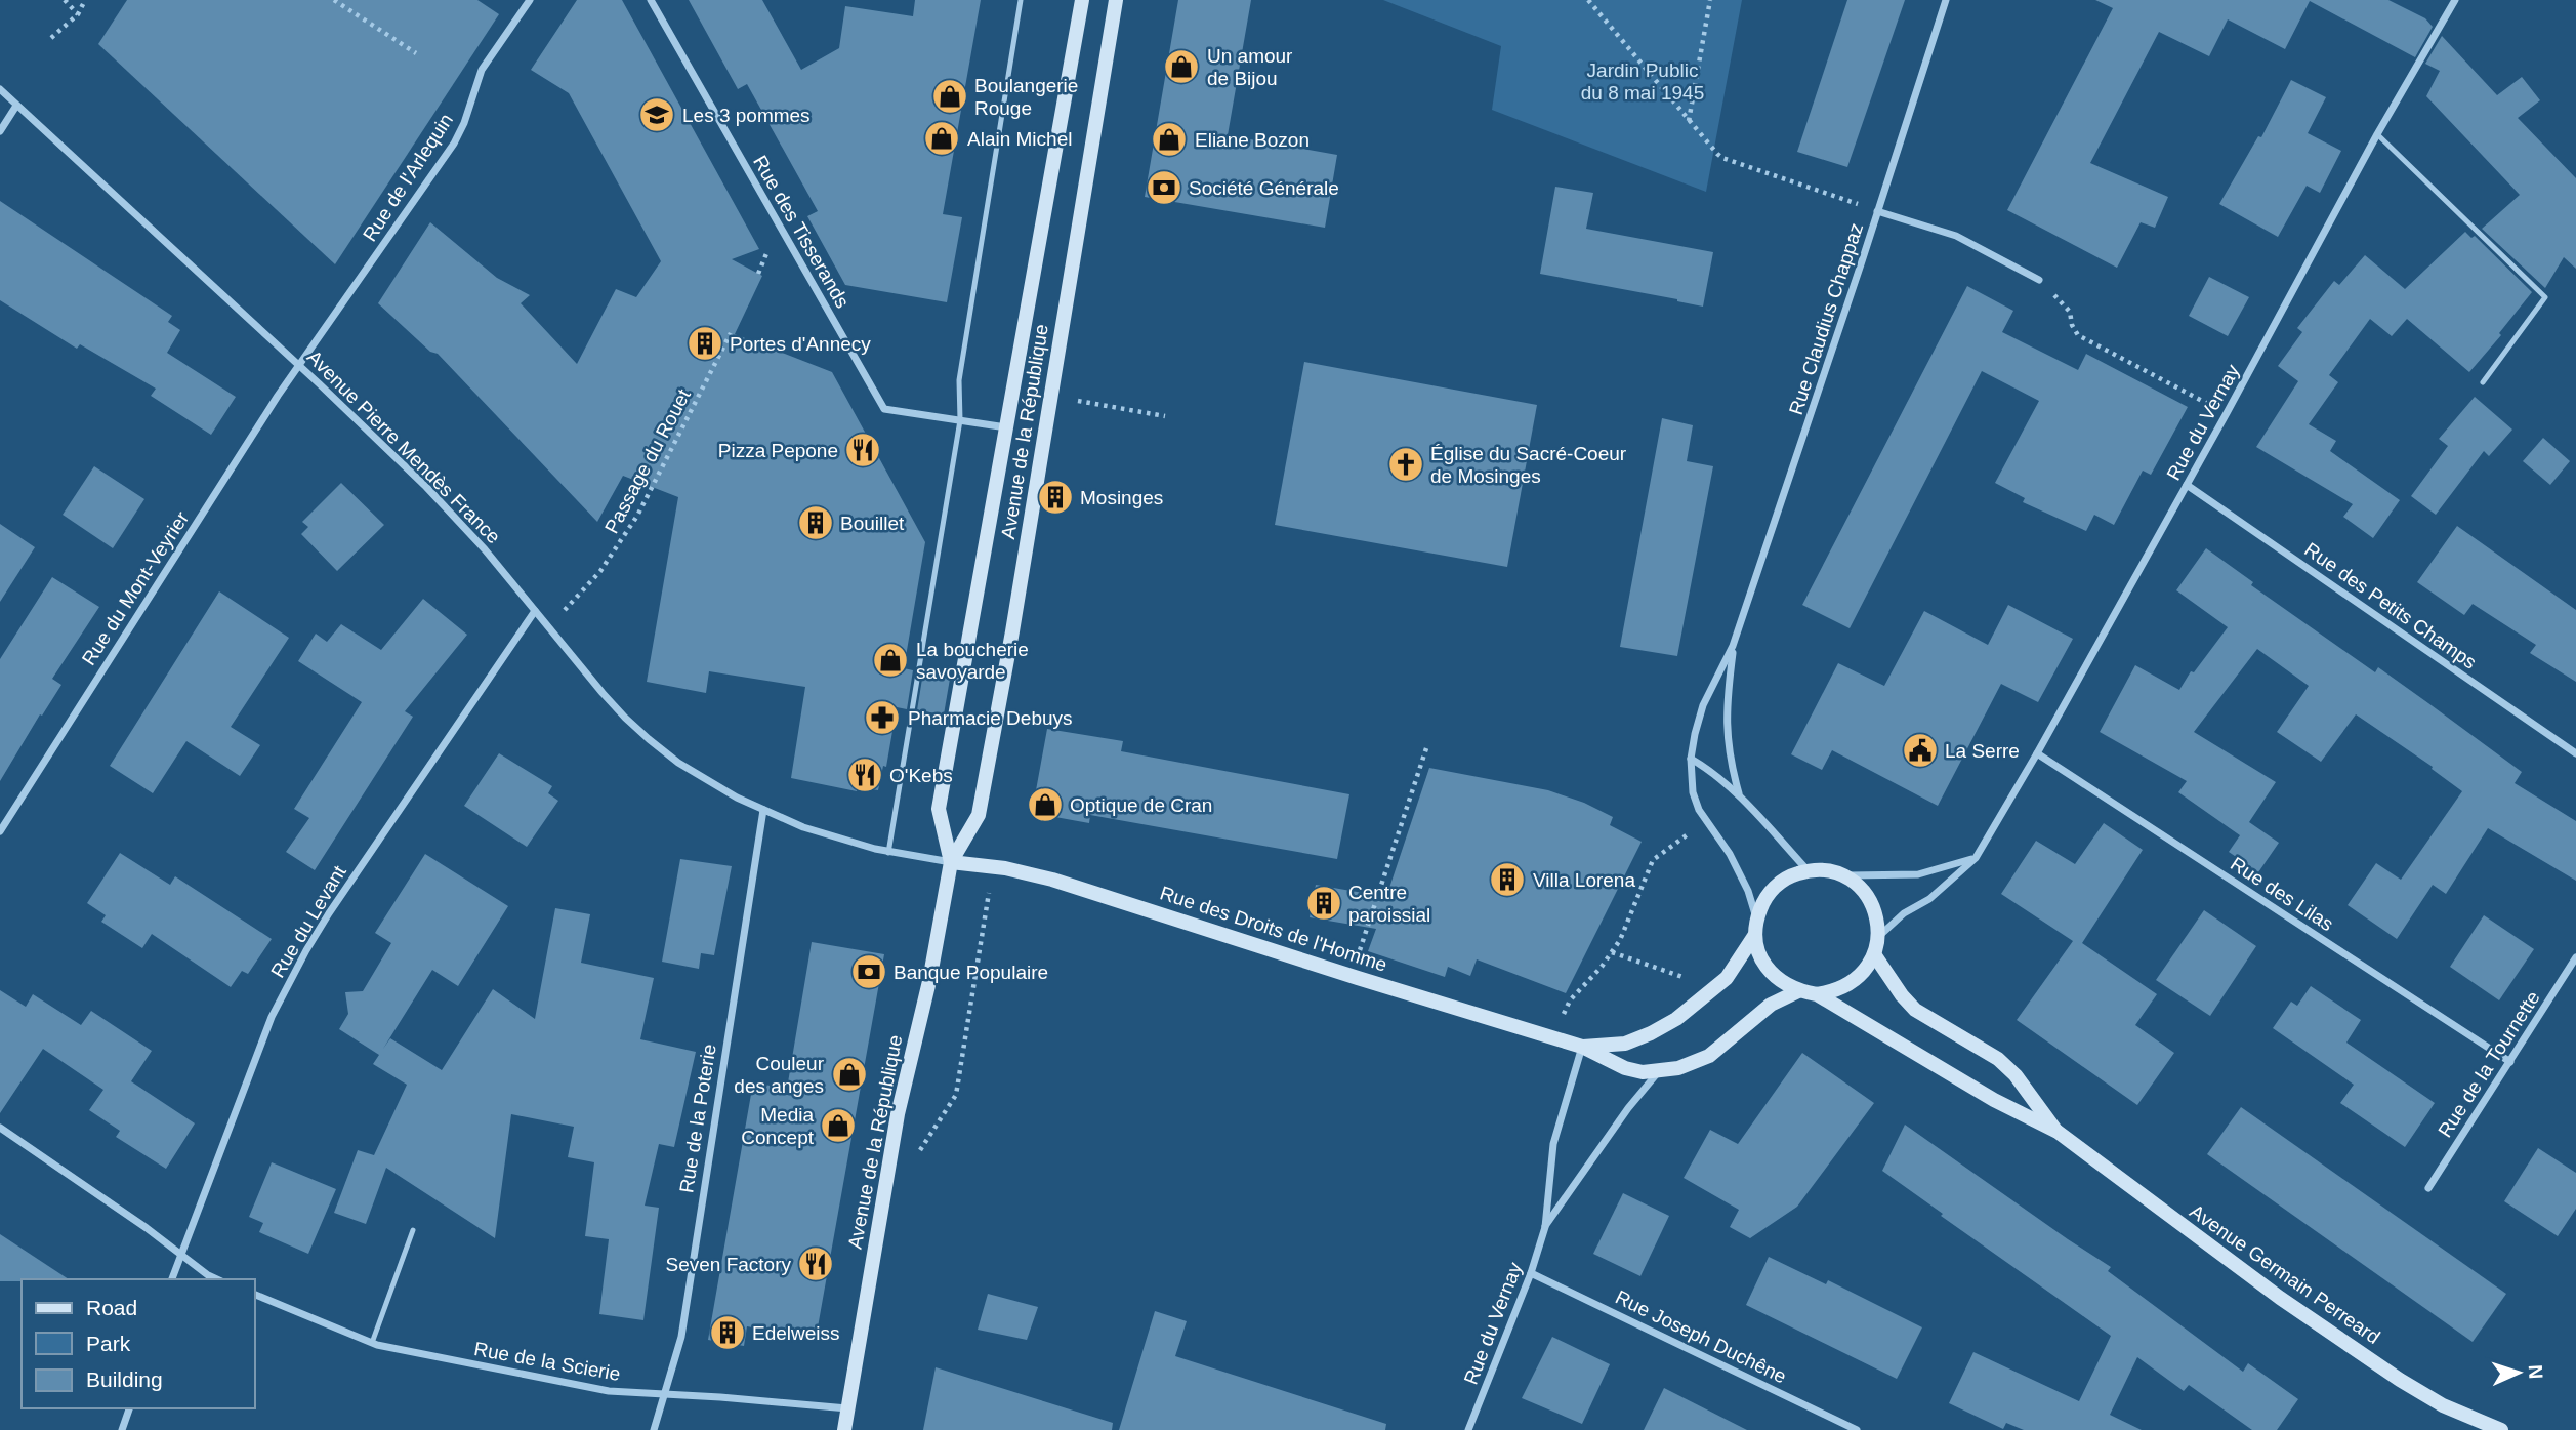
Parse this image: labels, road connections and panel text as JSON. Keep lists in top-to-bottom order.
{
  "streets": {
    "main road": ["Avenue de la République", "Rue des Droits de l'Homme", "Avenue Germain Perreard"],
    "street": [
      "Rue de l'Arlequin",
      "Rue des Tisserands",
      "Rue Claudius Chappaz",
      "Rue du Vernay",
      "Avenue Pierre Mendès France",
      "Rue du Mont-Veyrier",
      "Rue des Petits Champs",
      "Rue des Lilas",
      "Rue du Levant",
      "Rue de la Tournette",
      "Rue de la Poterie",
      "Rue Joseph Duchêne",
      "Rue de la Scierie"
    ],
    "path": ["Passage du Rouet"]
  },
  "crossings": [
    ["Rue de l'Arlequin", "Avenue Pierre Mendès France"],
    ["Rue de l'Arlequin", "Rue du Mont-Veyrier"],
    ["Rue des Tisserands", "Avenue de la République"],
    ["Rue du Vernay", "Rue des Petits Champs"],
    ["Rue du Vernay", "Rue des Lilas"],
    ["Rue du Vernay", "Rue des Droits de l'Homme"],
    ["Rue du Vernay", "Avenue Germain Perreard"],
    ["Rue du Vernay", "Rue Joseph Duchêne"],
    ["Avenue de la République", "Avenue Pierre Mendès France"],
    ["Avenue de la République", "Rue des Droits de l'Homme"],
    ["Avenue de la République", "Rue de la Scierie"],
    ["Avenue Pierre Mendès France", "Passage du Rouet"],
    ["Avenue Pierre Mendès France", "Rue du Mont-Veyrier"],
    ["Avenue Pierre Mendès France", "Rue du Levant"],
    ["Avenue Pierre Mendès France", "Rue des Droits de l'Homme"],
    ["Avenue Pierre Mendès France", "Rue de la Poterie"],
    ["Rue des Lilas", "Rue de la Tournette"],
    ["Rue des Droits de l'Homme", "Avenue Germain Perreard"],
    ["Rue de la Poterie", "Rue de la Scierie"]
  ],
  "parks": ["Jardin Public du 8 mai 1945"],
  "places": {
    "shop": [
      "Un amour de Bijou",
      "Boulangerie Rouge",
      "Alain Michel",
      "Eliane Bozon",
      "La boucherie savoyarde",
      "Optique de Cran",
      "Couleur des anges",
      "Media Concept"
    ],
    "school or university": ["Les 3 pommes"],
    "bank": ["Société Générale", "Banque Populaire"],
    "building": [
      "Portes d'Annecy",
      "Mosinges",
      "Bouillet",
      "Villa Lorena",
      "Centre paroissial",
      "Edelweiss"
    ],
    "restaurant": ["Pizza Pepone", "O'Kebs", "Seven Factory"],
    "church": ["Église du Sacré-Coeur de Mosinges"],
    "pharmacy": ["Pharmacie Debuys"],
    "public building": ["La Serre"]
  },
  "legend": ["Road", "Park", "Building"],
  "north": "right"
}
